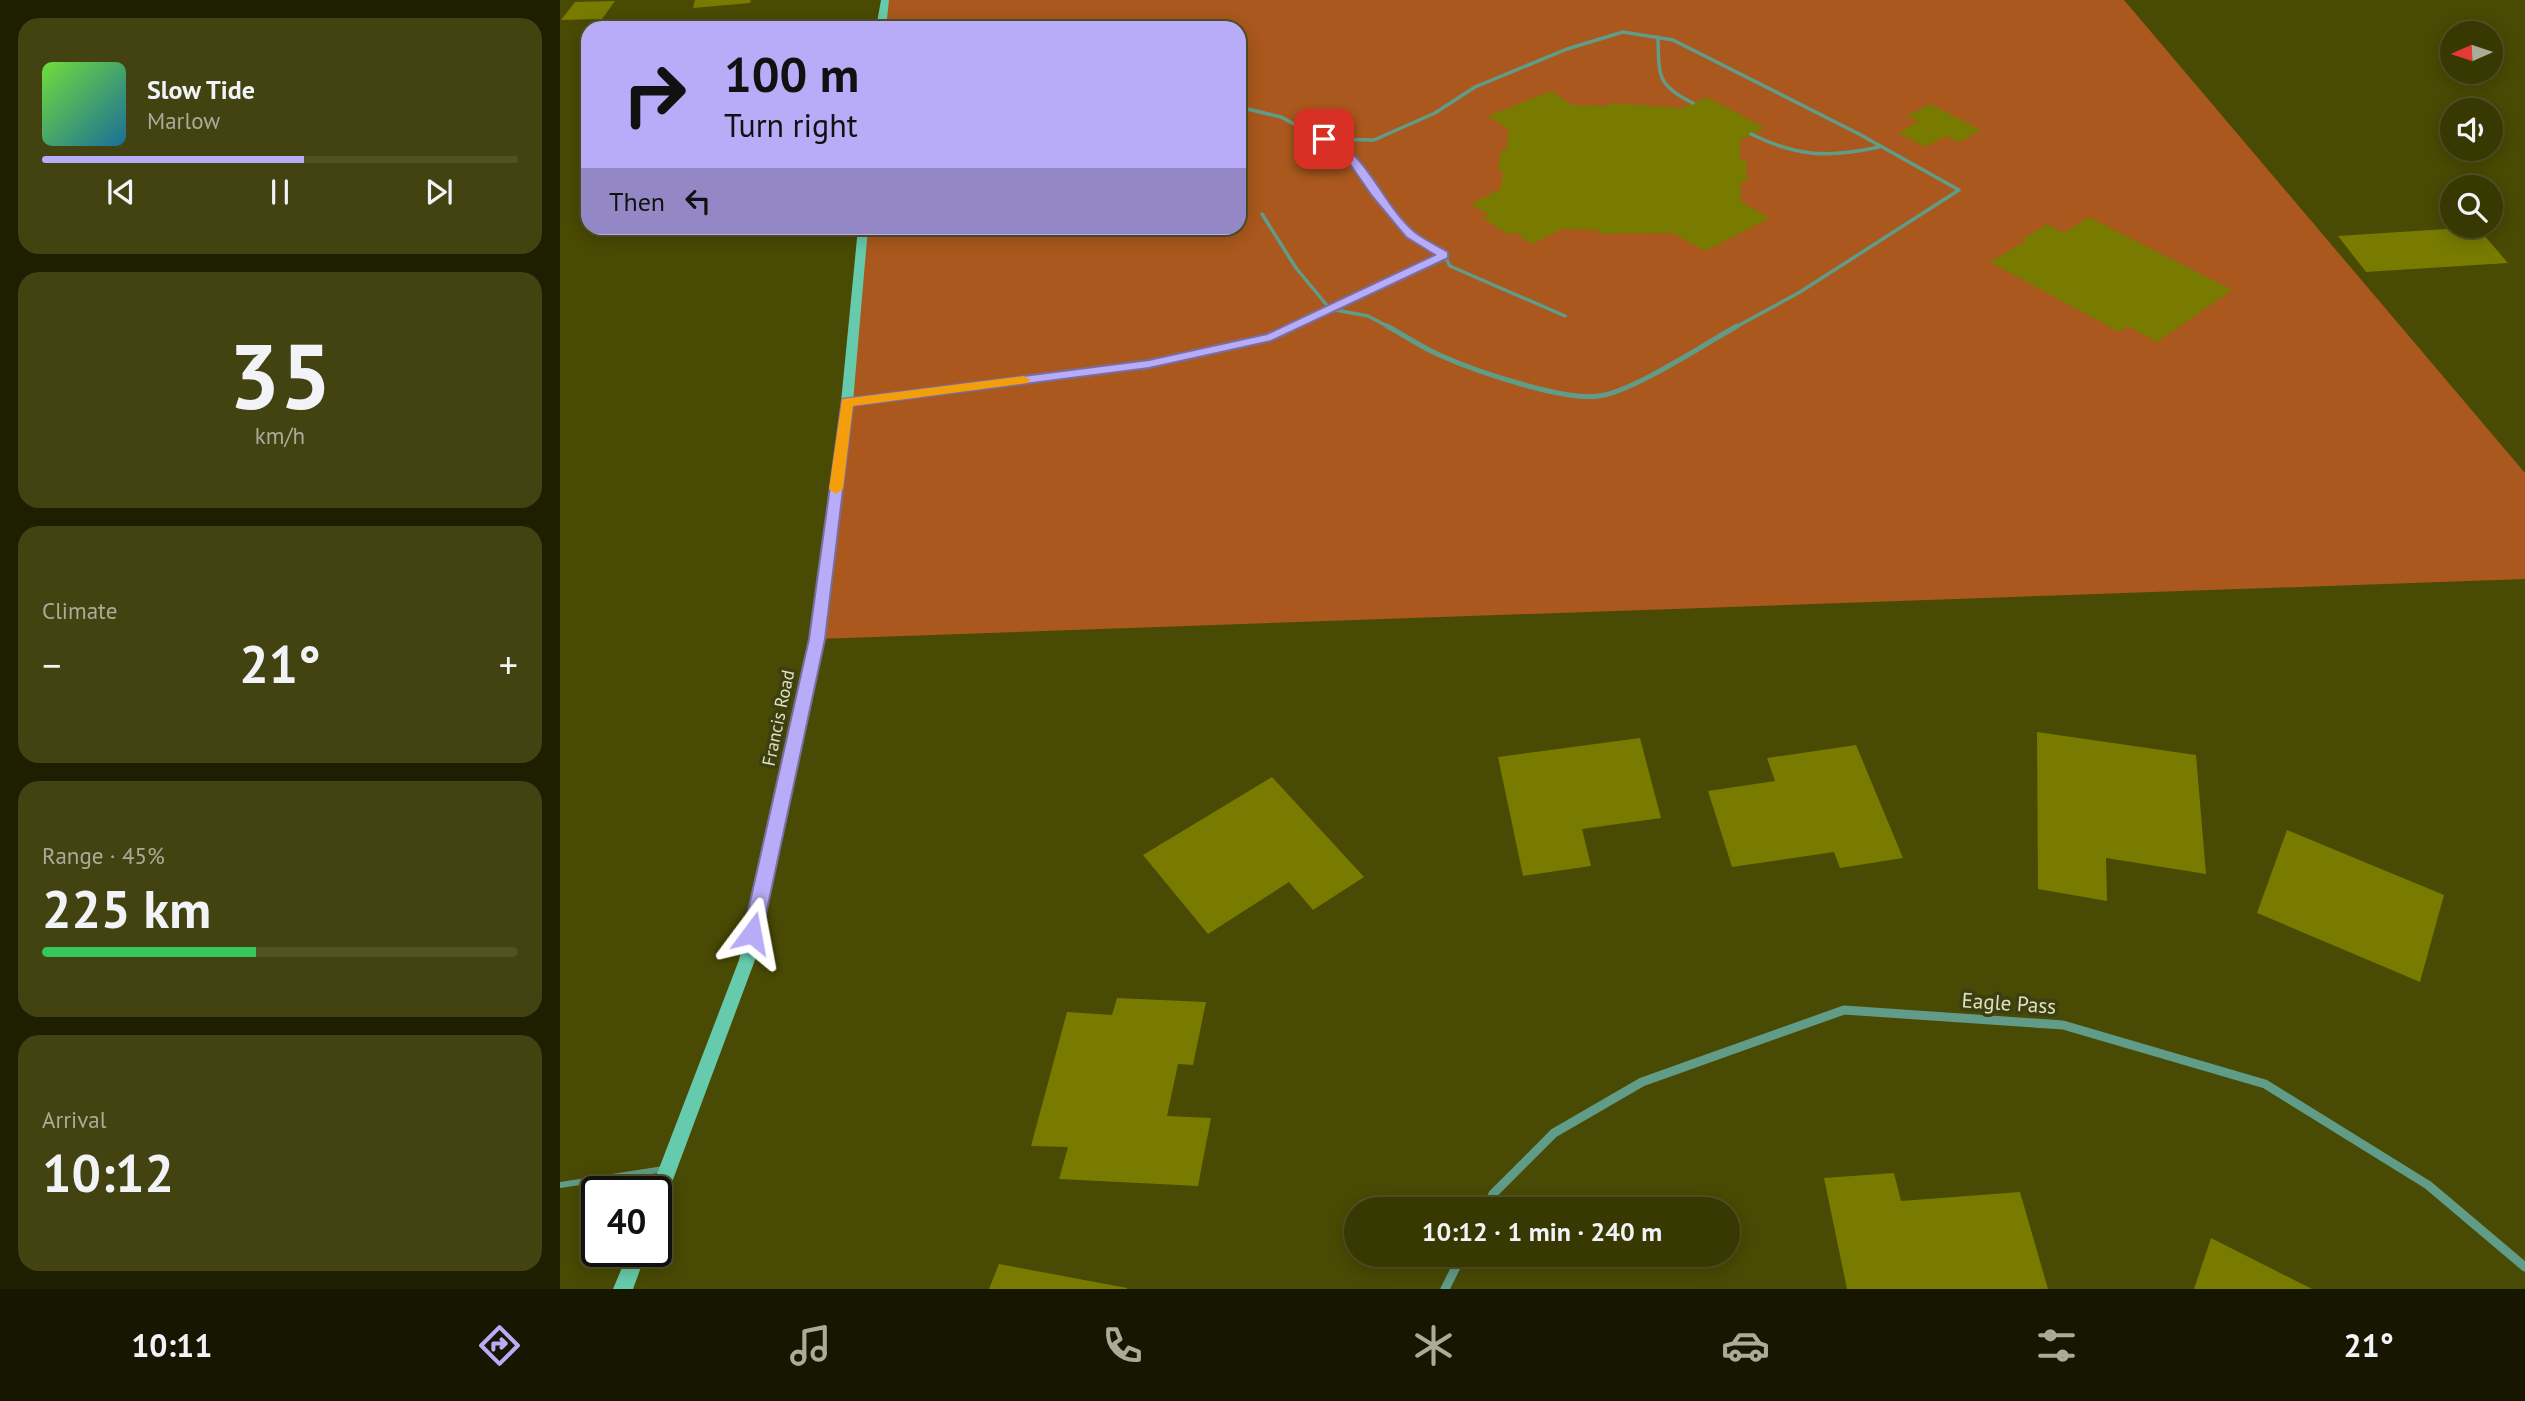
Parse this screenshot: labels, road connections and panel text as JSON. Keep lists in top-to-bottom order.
{
  "streets": {
    "street": ["Francis Road", "Eagle Pass"]
  },
  "north": "left",
  "page": {
    "turn": ["100 m", "Turn right"],
    "song": ["Slow Tide", "Marlow"],
    "then": "Then",
    "tile": [
      ["35", "km/h"],
      "Climate",
      ["Range · 45%", "225 km"],
      ["Arrival", "10:12"]
    ],
    "heat": ["−", "21°", "+"],
    "limit": "40",
    "trip": "10:12 · 1 min · 240 m",
    "tabs": ["10:11", "21°"]
  }
}
